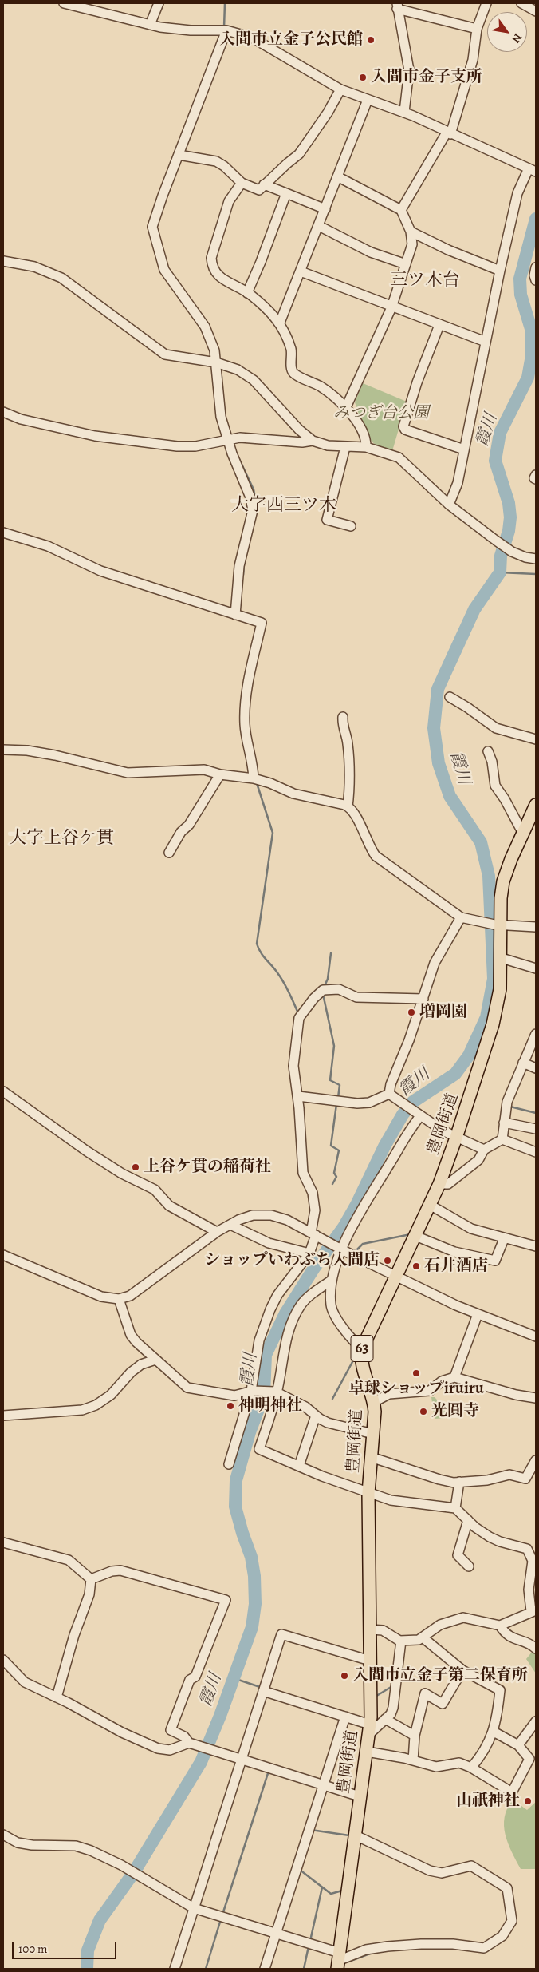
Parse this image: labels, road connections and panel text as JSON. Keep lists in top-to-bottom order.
{
  "streets": {
    "main road": ["豊岡街道", "63"]
  },
  "districts": ["三ツ木台", "大字西三ツ木", "大字上谷ケ貫"],
  "water": ["霞川"],
  "parks": ["みつぎ台公園"],
  "places": [
    "入間市立金子公民館",
    "入間市金子支所",
    "増岡園",
    "上谷ケ貫の稲荷社",
    "ショップいわぶち入間店",
    "石井酒店",
    "卓球ショップiruiru",
    "神明神社",
    "光圓寺",
    "入間市立金子第二保育所",
    "山祇神社"
  ],
  "scale_bar": "100 m",
  "north": "bottom right"
}
